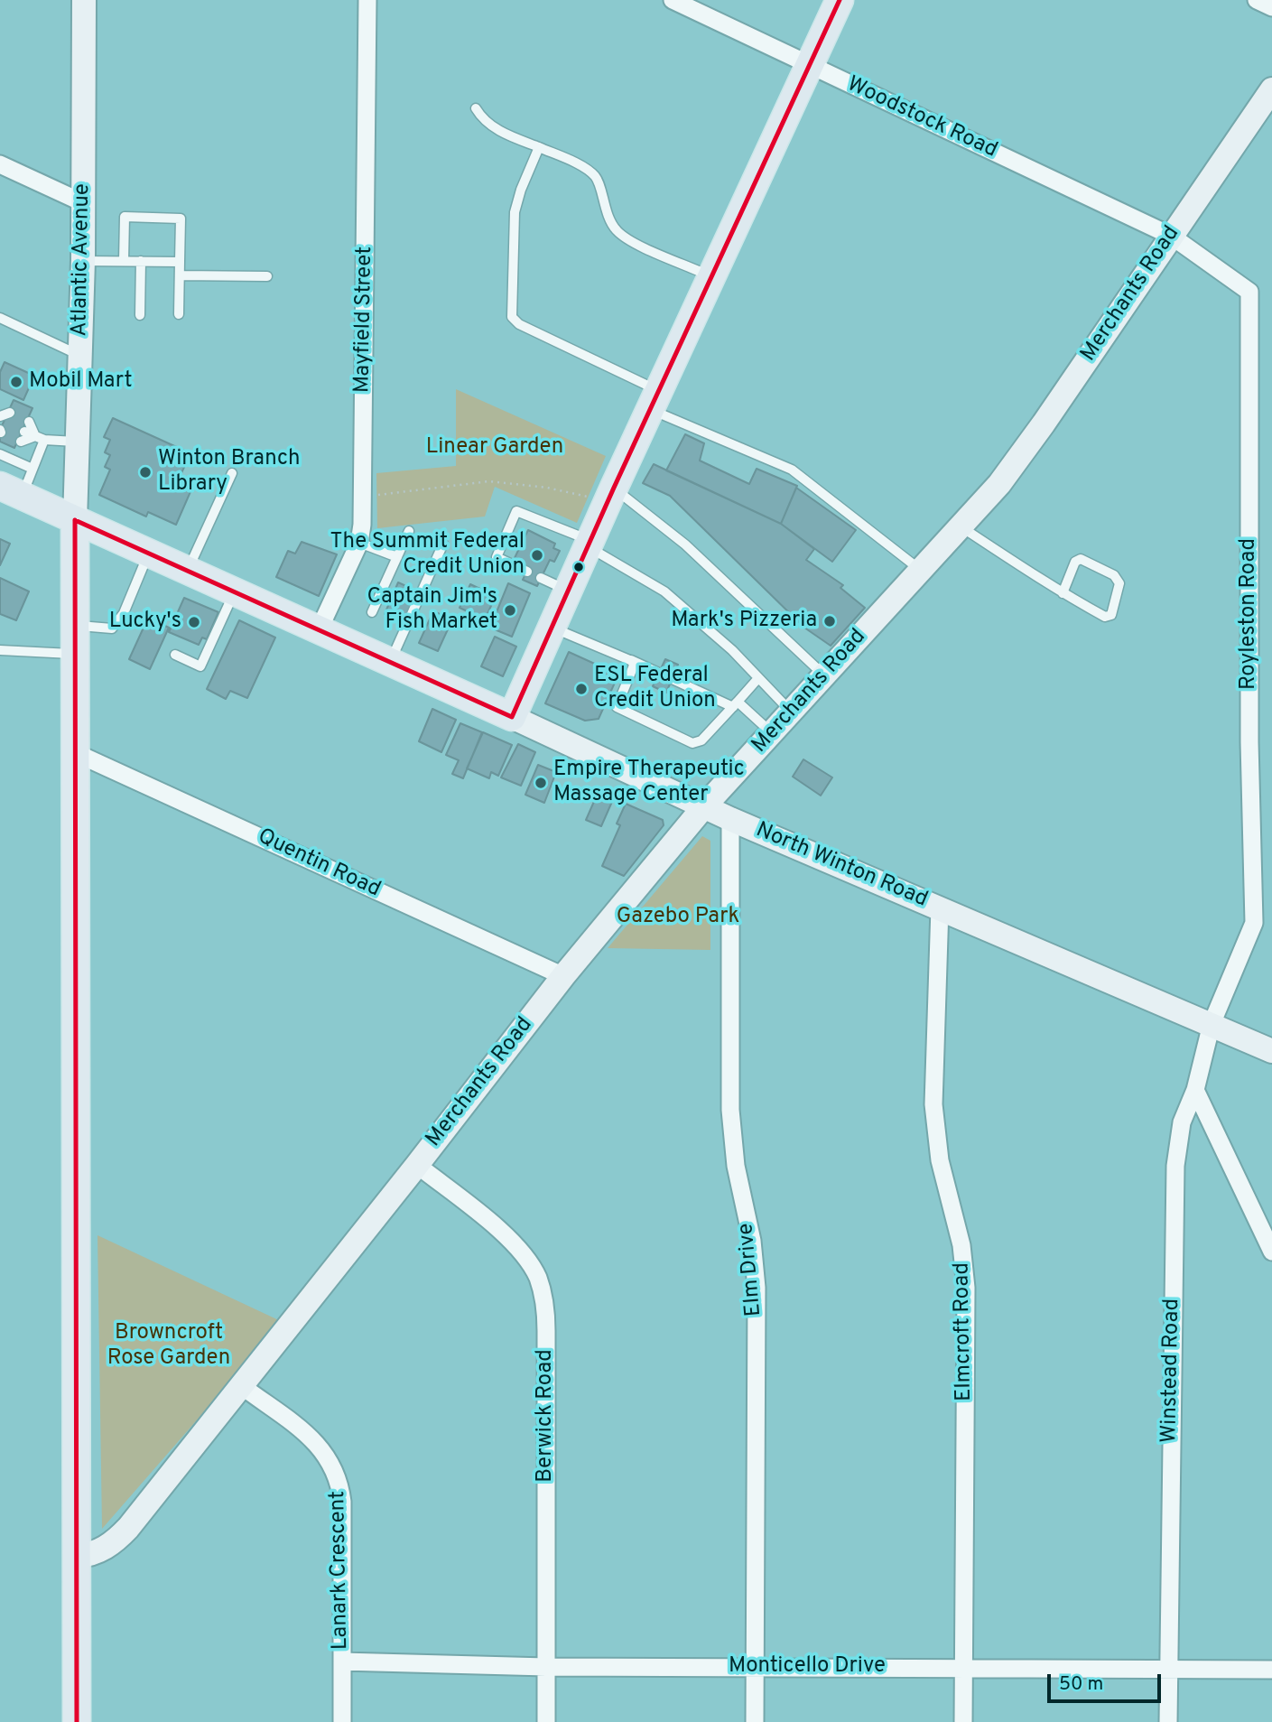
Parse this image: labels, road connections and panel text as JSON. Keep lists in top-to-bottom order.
{
  "streets": {
    "main road": ["North Winton Road"],
    "street": [
      "Woodstock Road",
      "Atlantic Avenue",
      "Merchants Road",
      "Mayfield Street",
      "Royleston Road",
      "Quentin Road",
      "Elm Drive",
      "Elmcroft Road",
      "Winstead Road",
      "Berwick Road",
      "Lanark Crescent",
      "Monticello Drive"
    ]
  },
  "crossings": [
    ["Woodstock Road", "Merchants Road"],
    ["Woodstock Road", "Royleston Road"],
    ["Atlantic Avenue", "North Winton Road"],
    ["Merchants Road", "Royleston Road"],
    ["Merchants Road", "Quentin Road"],
    ["Merchants Road", "North Winton Road"],
    ["Merchants Road", "Berwick Road"],
    ["Merchants Road", "Lanark Crescent"],
    ["Mayfield Street", "North Winton Road"],
    ["Royleston Road", "North Winton Road"],
    ["Royleston Road", "Winstead Road"],
    ["North Winton Road", "Elm Drive"],
    ["North Winton Road", "Elmcroft Road"],
    ["North Winton Road", "Winstead Road"],
    ["Elm Drive", "Monticello Drive"],
    ["Elmcroft Road", "Monticello Drive"],
    ["Winstead Road", "Monticello Drive"],
    ["Berwick Road", "Monticello Drive"],
    ["Lanark Crescent", "Monticello Drive"]
  ],
  "parks": ["Linear Garden", "Gazebo Park", "Browncroft Rose Garden"],
  "places": [
    "Mobil Mart",
    "Winton Branch Library",
    "The Summit Federal Credit Union",
    "Captain Jim's Fish Market",
    "Mark's Pizzeria",
    "Lucky's",
    "ESL Federal Credit Union",
    "Empire Therapeutic Massage Center"
  ],
  "scale_bar": "50 m"
}
